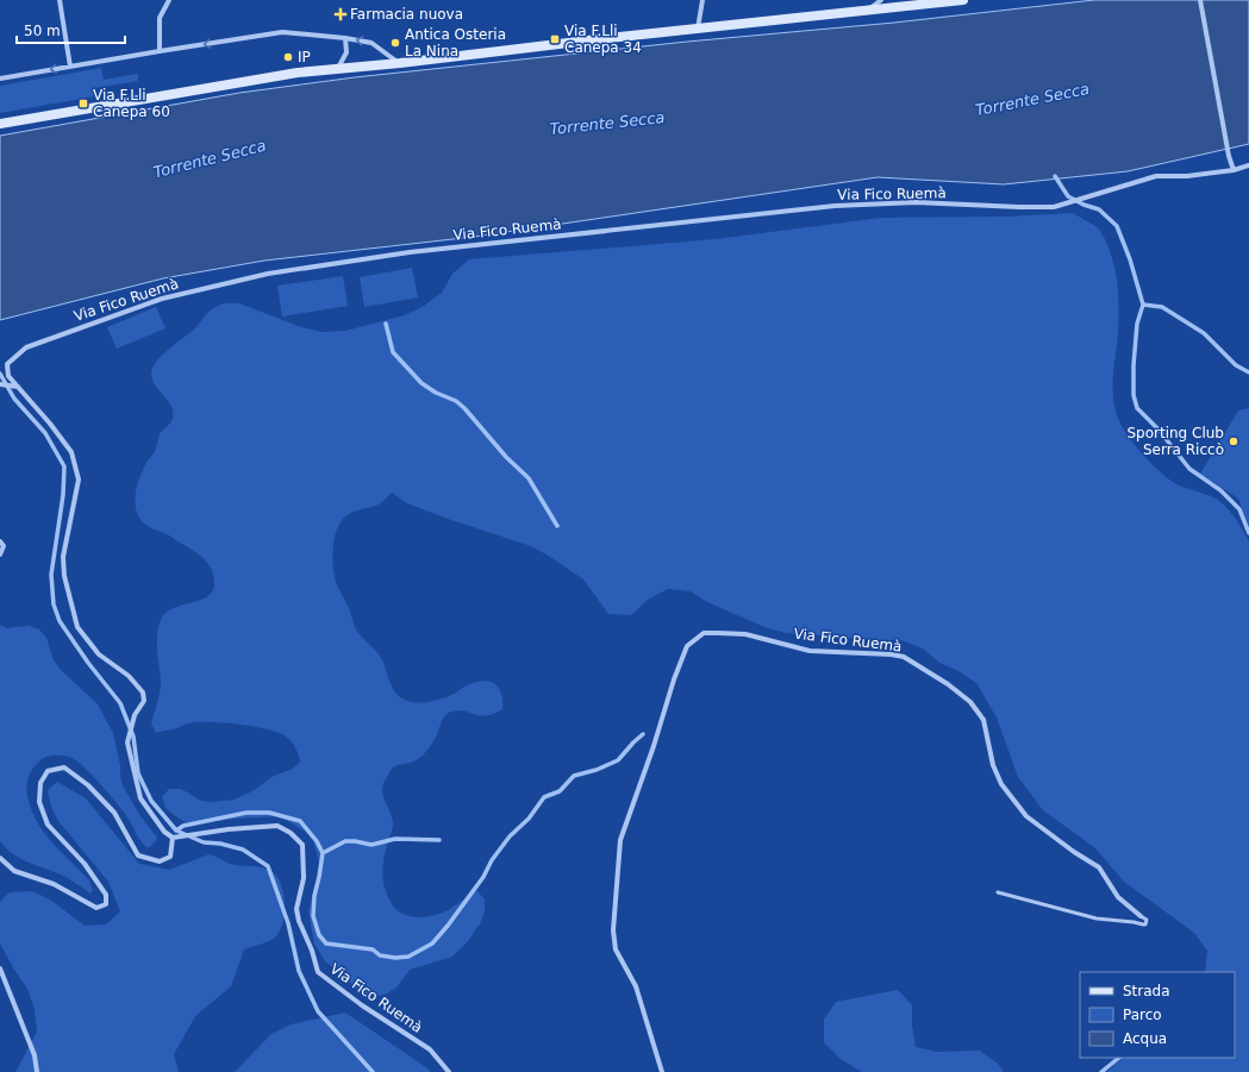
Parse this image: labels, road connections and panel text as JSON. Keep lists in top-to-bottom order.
{
  "streets": {
    "street": ["Via Fico Ruemà"]
  },
  "water": ["Torrente Secca"],
  "places": {
    "health": ["Farmacia nuova"],
    "transit": ["Via F.Lli Canepa 34", "Via F.Lli Canepa 60"],
    "other": ["Antica Osteria La Nina", "IP", "Sporting Club Serra Riccò"]
  },
  "legend": ["Strada", "Parco", "Acqua"],
  "scale_bar": "50 m"
}
